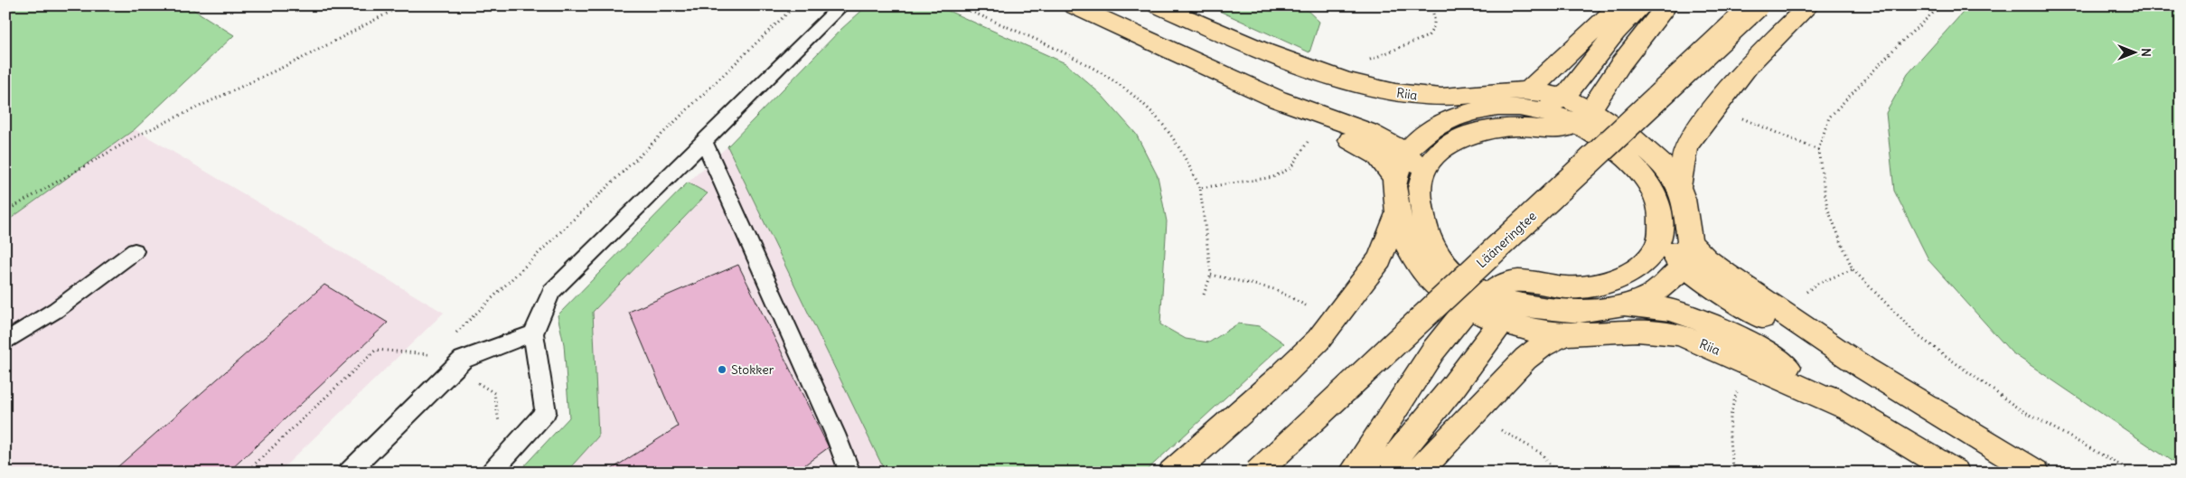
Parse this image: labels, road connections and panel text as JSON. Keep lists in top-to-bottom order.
{
  "streets": {
    "highway": ["Riia", "Lääneringtee"]
  },
  "places": ["Stokker"],
  "north": "right"
}
